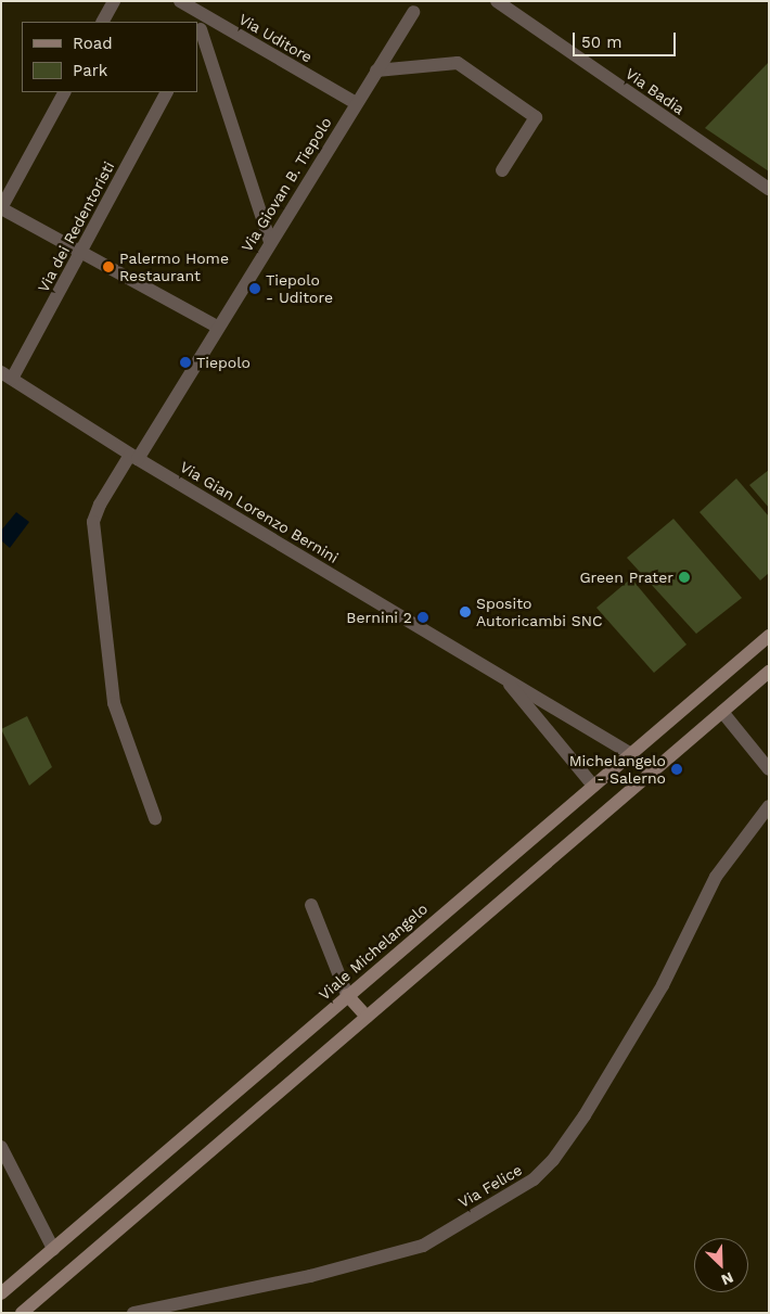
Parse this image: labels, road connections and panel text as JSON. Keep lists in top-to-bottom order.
{
  "streets": {
    "street": [
      "Via Uditore",
      "Via Badia",
      "Via Giovan B. Tiepolo",
      "Via dei Redentoristi",
      "Via Gian Lorenzo Bernini",
      "Viale Michelangelo",
      "Via Felice"
    ]
  },
  "crossings": [
    ["Via Uditore", "Via Giovan B. Tiepolo"],
    ["Via Giovan B. Tiepolo", "Via Gian Lorenzo Bernini"],
    ["Via dei Redentoristi", "Via Gian Lorenzo Bernini"],
    ["Via Gian Lorenzo Bernini", "Viale Michelangelo"]
  ],
  "places": [
    "Palermo Home Restaurant",
    "Tiepolo - Uditore",
    "Tiepolo",
    "Green Prater",
    "Sposito Autoricambi SNC",
    "Bernini 2",
    "Michelangelo - Salerno"
  ],
  "legend": ["Road", "Park"],
  "scale_bar": "50 m",
  "north": "bottom right"
}
